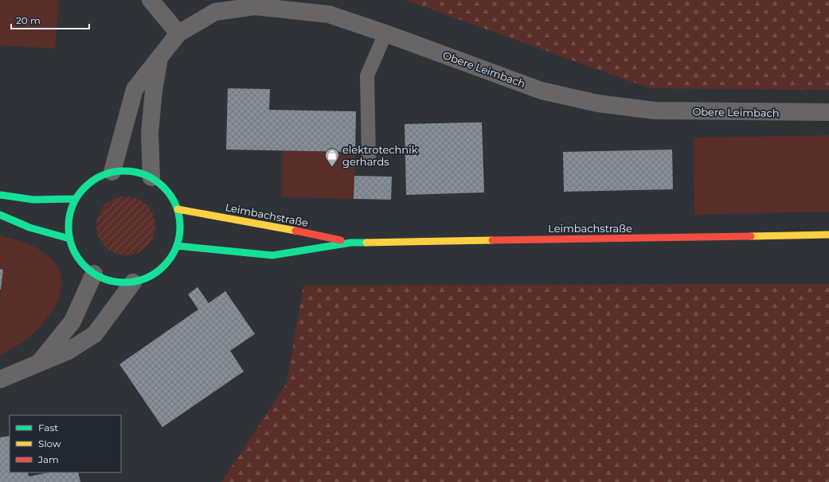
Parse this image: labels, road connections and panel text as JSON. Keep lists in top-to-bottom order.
{
  "streets": {
    "main road": ["Leimbachstraße"],
    "street": ["Obere Leimbach"]
  },
  "crossings": [
    ["Obere Leimbach", "Leimbachstraße"]
  ],
  "places": {
    "shop": ["elektrotechnik gerhards"]
  },
  "legend": ["Fast", "Slow", "Jam"],
  "scale_bar": "20 m"
}
